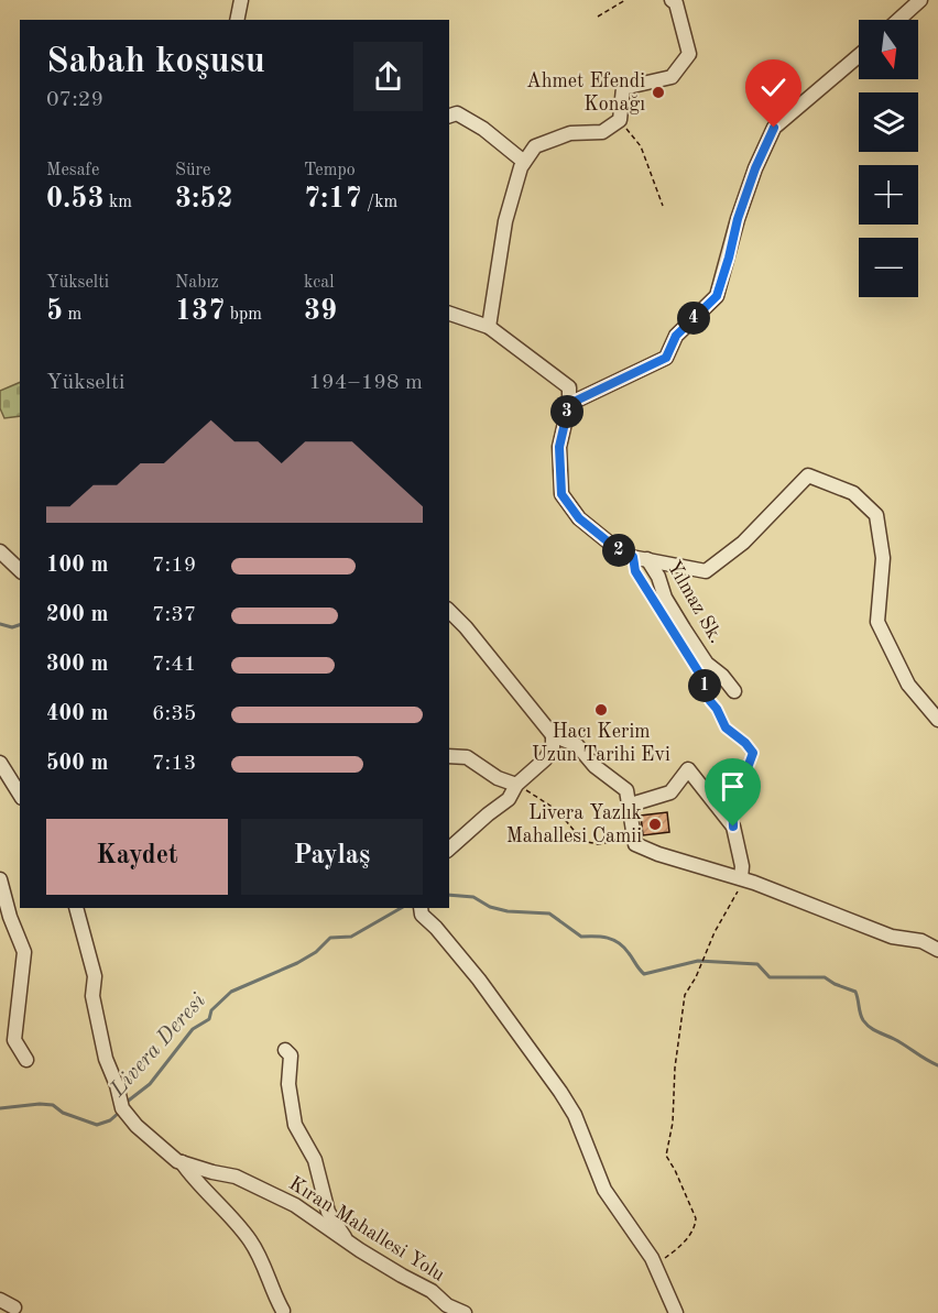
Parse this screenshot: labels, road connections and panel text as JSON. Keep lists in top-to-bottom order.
{
  "streets": {
    "street": ["Yılmaz Sk.", "Kıran Mahallesi Yolu"]
  },
  "water": ["Livera Deresi"],
  "places": ["Ahmet Efendi Konağı", "Hacı Kerim Uzun Tarihi Evi", "Livera Yazlık Mahallesi Camii"],
  "north": "bottom",
  "page": {
    "map_buttons": ["+", "−"],
    "heading": ["Sabah koşusu", "07:29"],
    "stats": [
      ["Mesafe", "0.53 km"],
      ["Süre", "3:52"],
      ["Tempo", "7:17 /km"],
      ["Yükselti", "5 m"],
      ["Nabız", "137 bpm"],
      ["kcal", "39"]
    ],
    "pins": [
      "4",
      "3",
      "2",
      "1"
    ],
    "chart": ["Yükselti", "194–198 m"],
    "list": [
      {
        "name": "100 m",
        "note": "7:19"
      },
      {
        "name": "200 m",
        "note": "7:37"
      },
      {
        "name": "300 m",
        "note": "7:41"
      },
      {
        "name": "400 m",
        "note": "6:35"
      },
      {
        "name": "500 m",
        "note": "7:13"
      }
    ],
    "buttons": ["Kaydet", "Paylaş"]
  }
}
